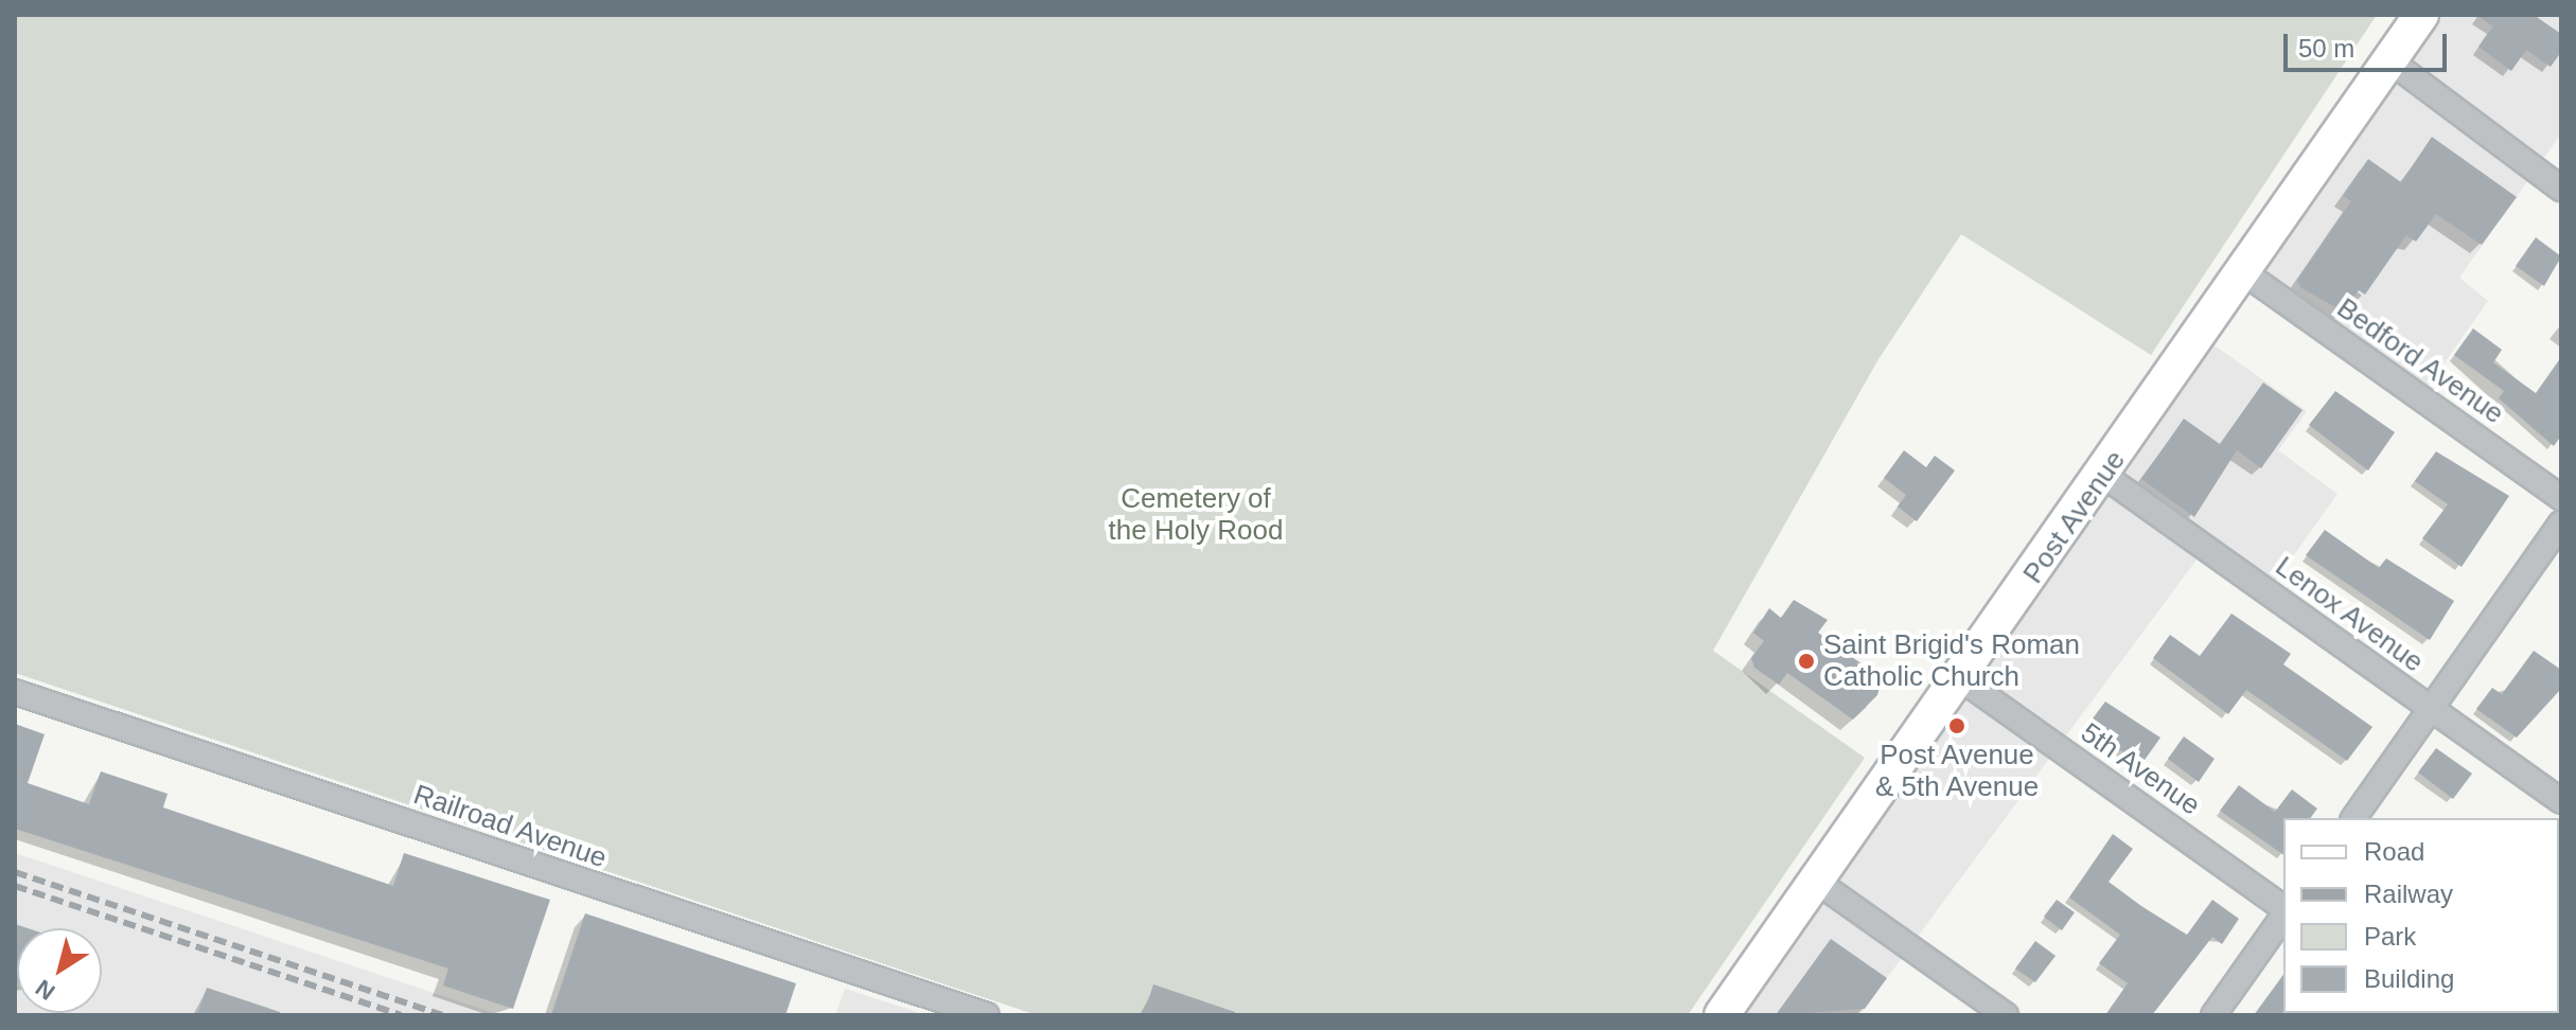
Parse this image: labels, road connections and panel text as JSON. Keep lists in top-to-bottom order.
{
  "streets": {
    "main road": ["Post Avenue"],
    "street": [
      "Bedford Avenue",
      "Lenox Avenue",
      "5th Avenue",
      "Railroad Avenue"
    ]
  },
  "crossings": [
    ["Bedford Avenue", "Post Avenue"],
    ["Post Avenue", "Lenox Avenue"],
    ["Post Avenue", "5th Avenue"]
  ],
  "parks": ["Cemetery of the Holy Rood"],
  "places": ["Saint Brigid's Roman Catholic Church", "Post Avenue & 5th Avenue"],
  "legend": [
    "Road",
    "Railway",
    "Park",
    "Building"
  ],
  "scale_bar": "50 m",
  "north": "bottom left"
}
